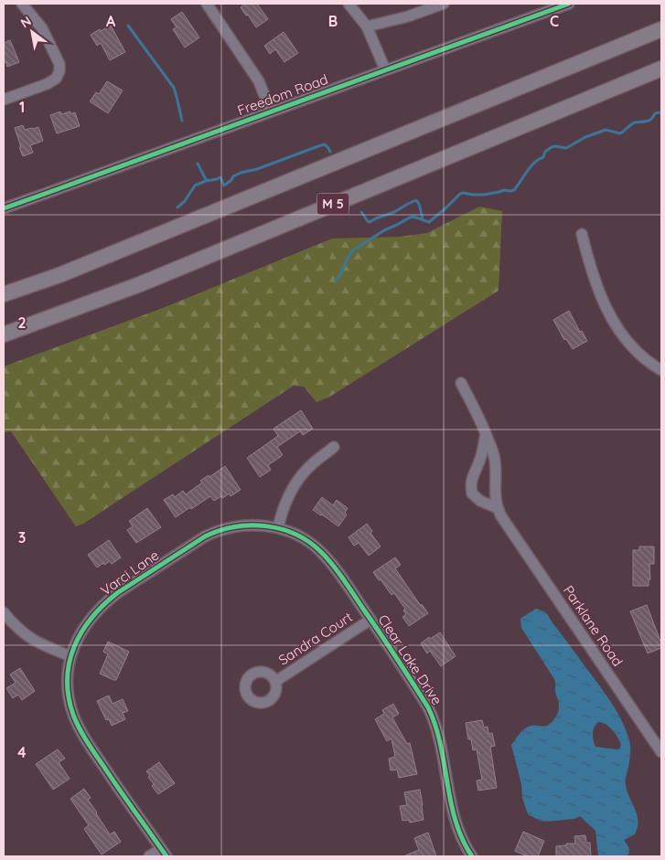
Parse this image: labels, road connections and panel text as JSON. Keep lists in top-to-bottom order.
{
  "streets": {
    "highway": ["M 5"],
    "street": [
      "Freedom Road",
      "Varci Lane",
      "Parklane Road",
      "Sandra Court",
      "Clear Lake Drive"
    ]
  },
  "crossings": [
    ["Varci Lane", "Clear Lake Drive"],
    ["Sandra Court", "Clear Lake Drive"]
  ],
  "north": "top left",
  "grid": {
    "columns": ["A", "B", "C"],
    "rows": [
      "1",
      "2",
      "3",
      "4"
    ]
  }
}
